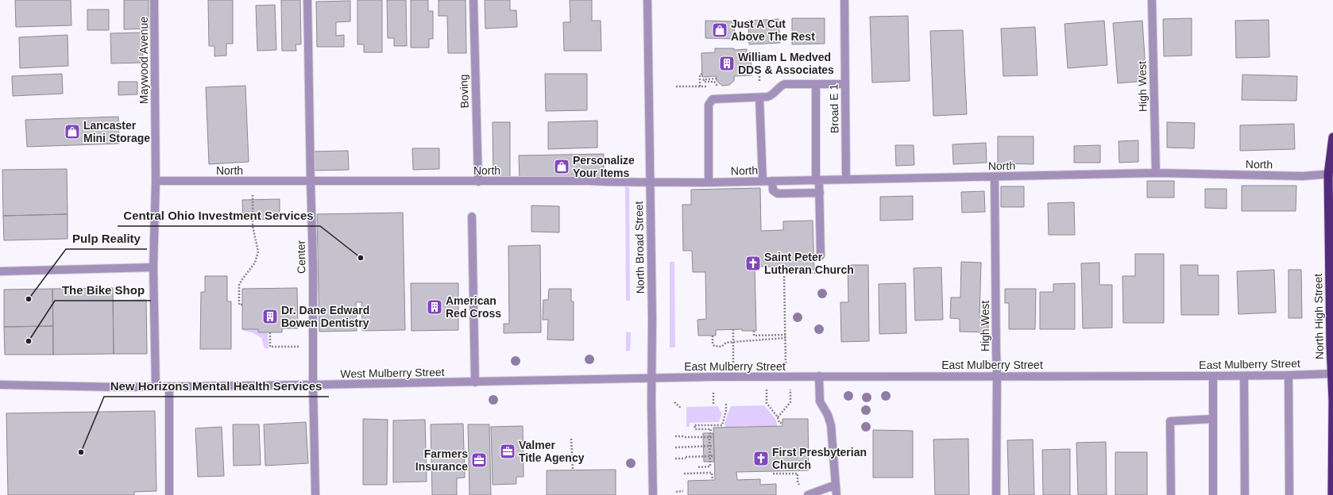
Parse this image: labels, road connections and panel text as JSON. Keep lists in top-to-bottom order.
{
  "streets": {
    "highway": ["North High Street"],
    "street": [
      "Maywood Avenue",
      "High West",
      "Boving",
      "Broad E 1",
      "North",
      "North Broad Street",
      "Center",
      "East Mulberry Street",
      "West Mulberry Street"
    ]
  },
  "crossings": [
    ["Maywood Avenue", "North"],
    ["Maywood Avenue", "West Mulberry Street"],
    ["High West", "North"],
    ["High West", "East Mulberry Street"],
    ["Boving", "North"],
    ["Broad E 1", "North"],
    ["North", "North Broad Street"],
    ["North", "Center"],
    ["North", "North High Street"],
    ["North Broad Street", "East Mulberry Street"],
    ["North Broad Street", "West Mulberry Street"],
    ["Center", "West Mulberry Street"],
    ["North High Street", "East Mulberry Street"],
    ["East Mulberry Street", "West Mulberry Street"]
  ],
  "places": {
    "shop": ["Just A Cut Above The Rest", "Lancaster Mini Storage", "Personalize Your Items"],
    "building": ["William L Medved DDS & Associates", "American Red Cross", "Dr. Dane Edward Bowen Dentistry"],
    "other": [
      "Central Ohio Investment Services",
      "Pulp Reality",
      "The Bike Shop",
      "New Horizons Mental Health Services"
    ],
    "church": ["Saint Peter Lutheran Church", "First Presbyterian Church"],
    "office": ["Valmer Title Agency", "Farmers Insurance"]
  }
}
